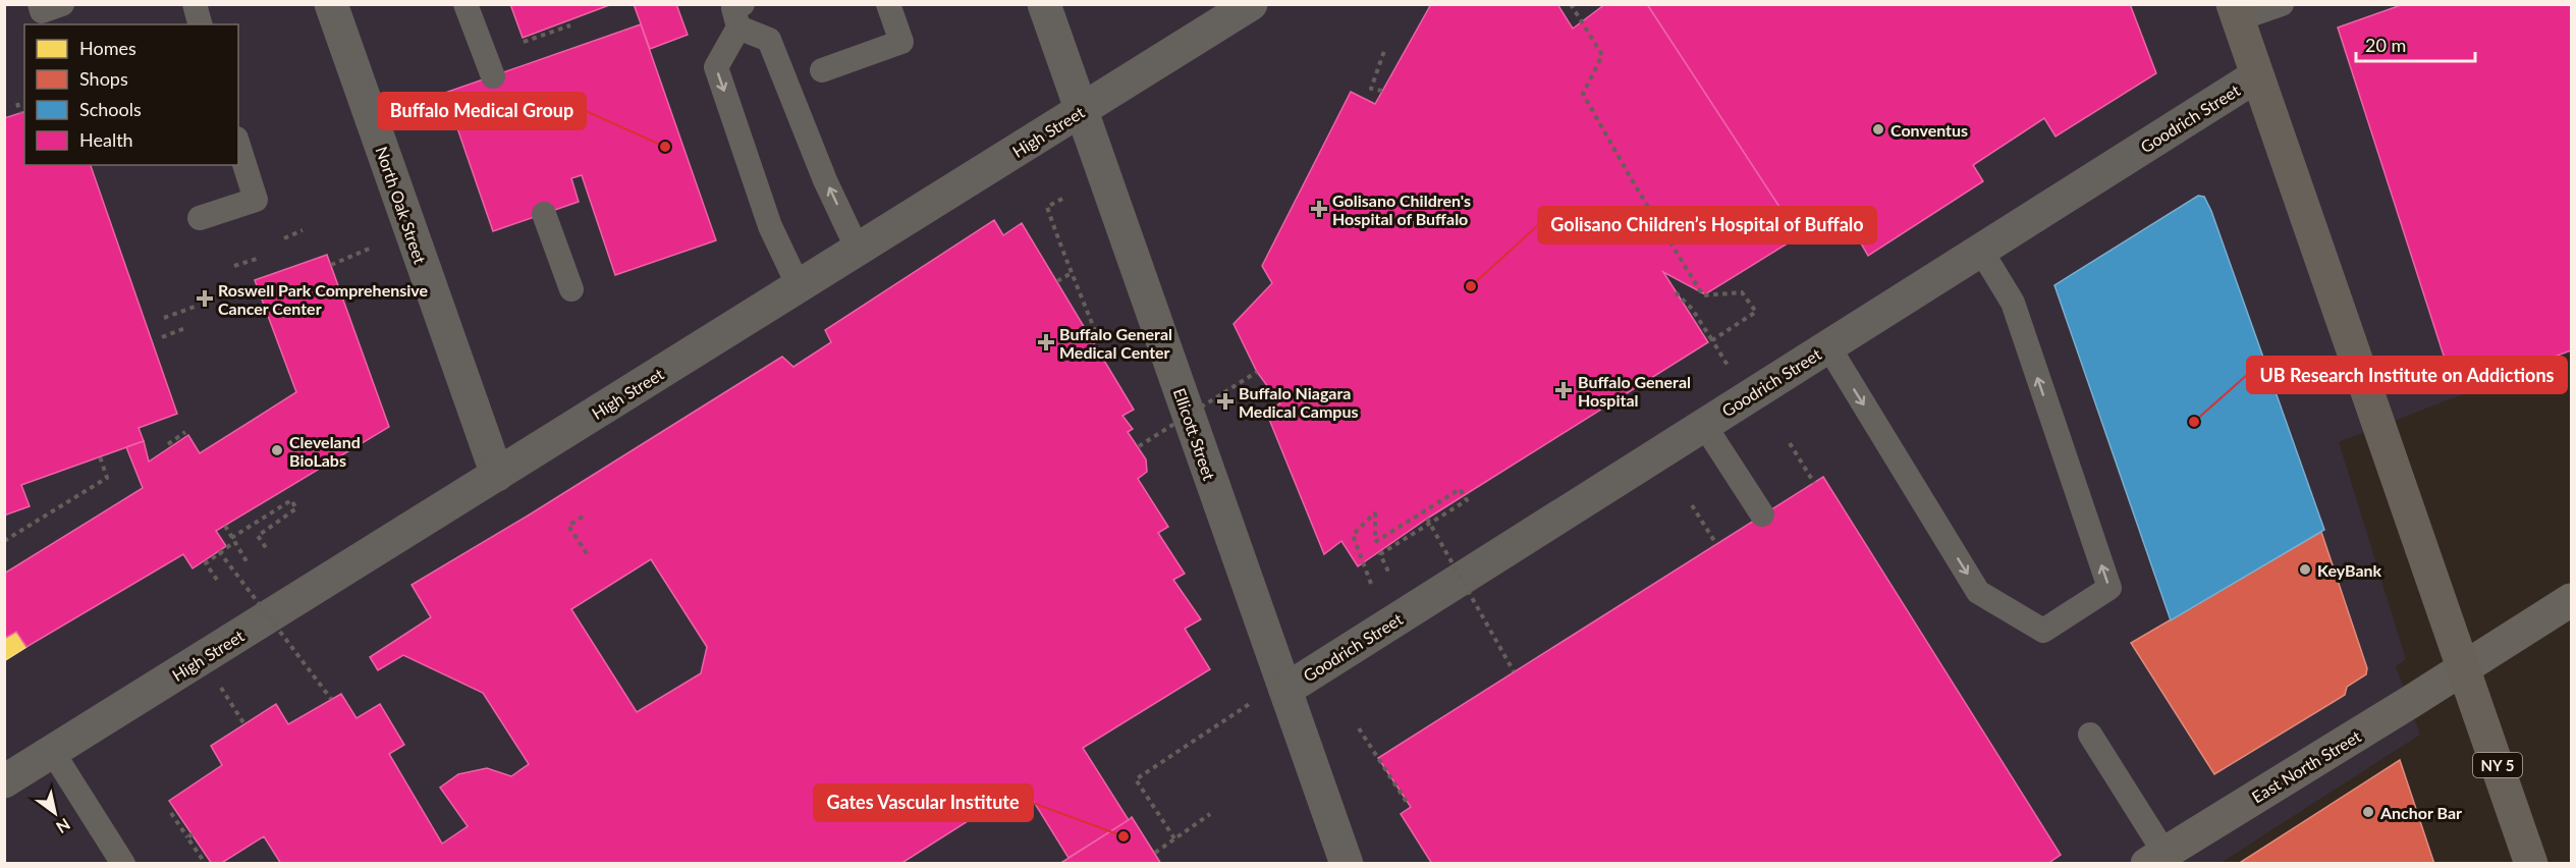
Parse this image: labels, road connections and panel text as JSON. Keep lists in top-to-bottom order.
{
  "streets": {
    "main road": ["NY 5"],
    "street": [
      "Goodrich Street",
      "High Street",
      "North Oak Street",
      "Ellicott Street",
      "East North Street"
    ]
  },
  "crossings": [
    ["Goodrich Street", "Ellicott Street"],
    ["Goodrich Street", "NY 5"],
    ["High Street", "North Oak Street"],
    ["High Street", "Ellicott Street"],
    ["NY 5", "East North Street"]
  ],
  "places": {
    "other": [
      "Conventus",
      "Buffalo Medical Group",
      "Golisano Children’s Hospital of Buffalo",
      "UB Research Institute on Addictions",
      "Cleveland BioLabs",
      "KeyBank",
      "Anchor Bar",
      "Gates Vascular Institute"
    ],
    "health": [
      "Golisano Children's Hospital of Buffalo",
      "Roswell Park Comprehensive Cancer Center",
      "Buffalo General Medical Center",
      "Buffalo General Hospital",
      "Buffalo Niagara Medical Campus"
    ]
  },
  "legend": [
    "Homes",
    "Shops",
    "Schools",
    "Health"
  ],
  "scale_bar": "20 m",
  "north": "bottom right"
}
